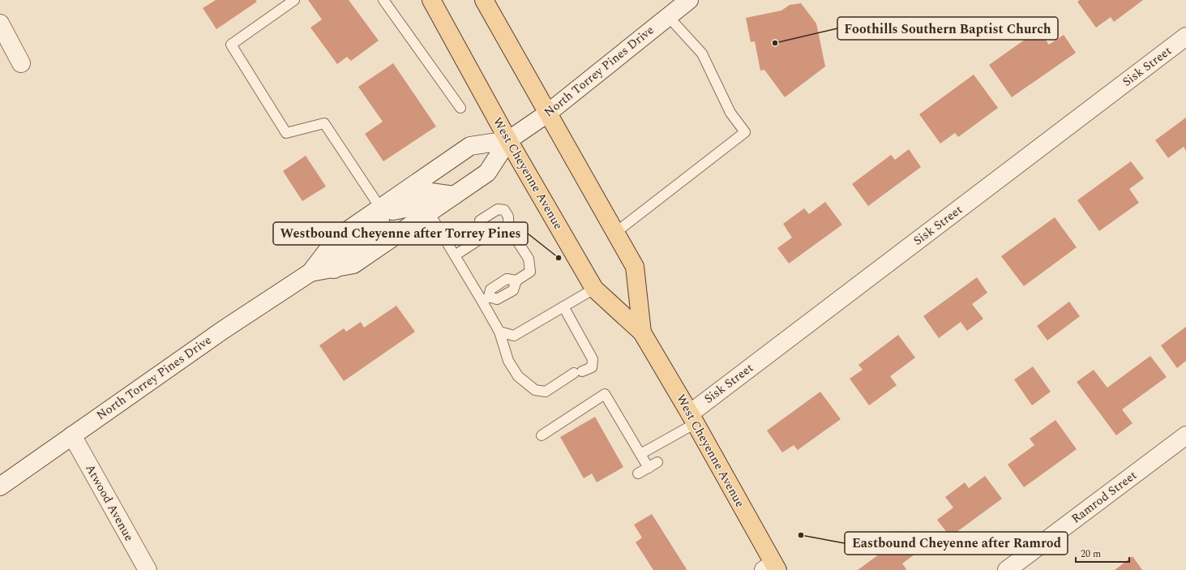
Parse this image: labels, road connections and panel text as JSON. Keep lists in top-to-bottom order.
{
  "streets": {
    "main road": [
      "Sisk Street",
      "North Torrey Pines Drive",
      "West Cheyenne Avenue",
      "Ramrod Street",
      "Atwood Avenue"
    ]
  },
  "crossings": [
    ["Sisk Street", "West Cheyenne Avenue"],
    ["North Torrey Pines Drive", "West Cheyenne Avenue"],
    ["North Torrey Pines Drive", "Atwood Avenue"]
  ],
  "places": ["Foothills Southern Baptist Church", "Westbound Cheyenne after Torrey Pines", "Eastbound Cheyenne after Ramrod"],
  "scale_bar": "20 m"
}
